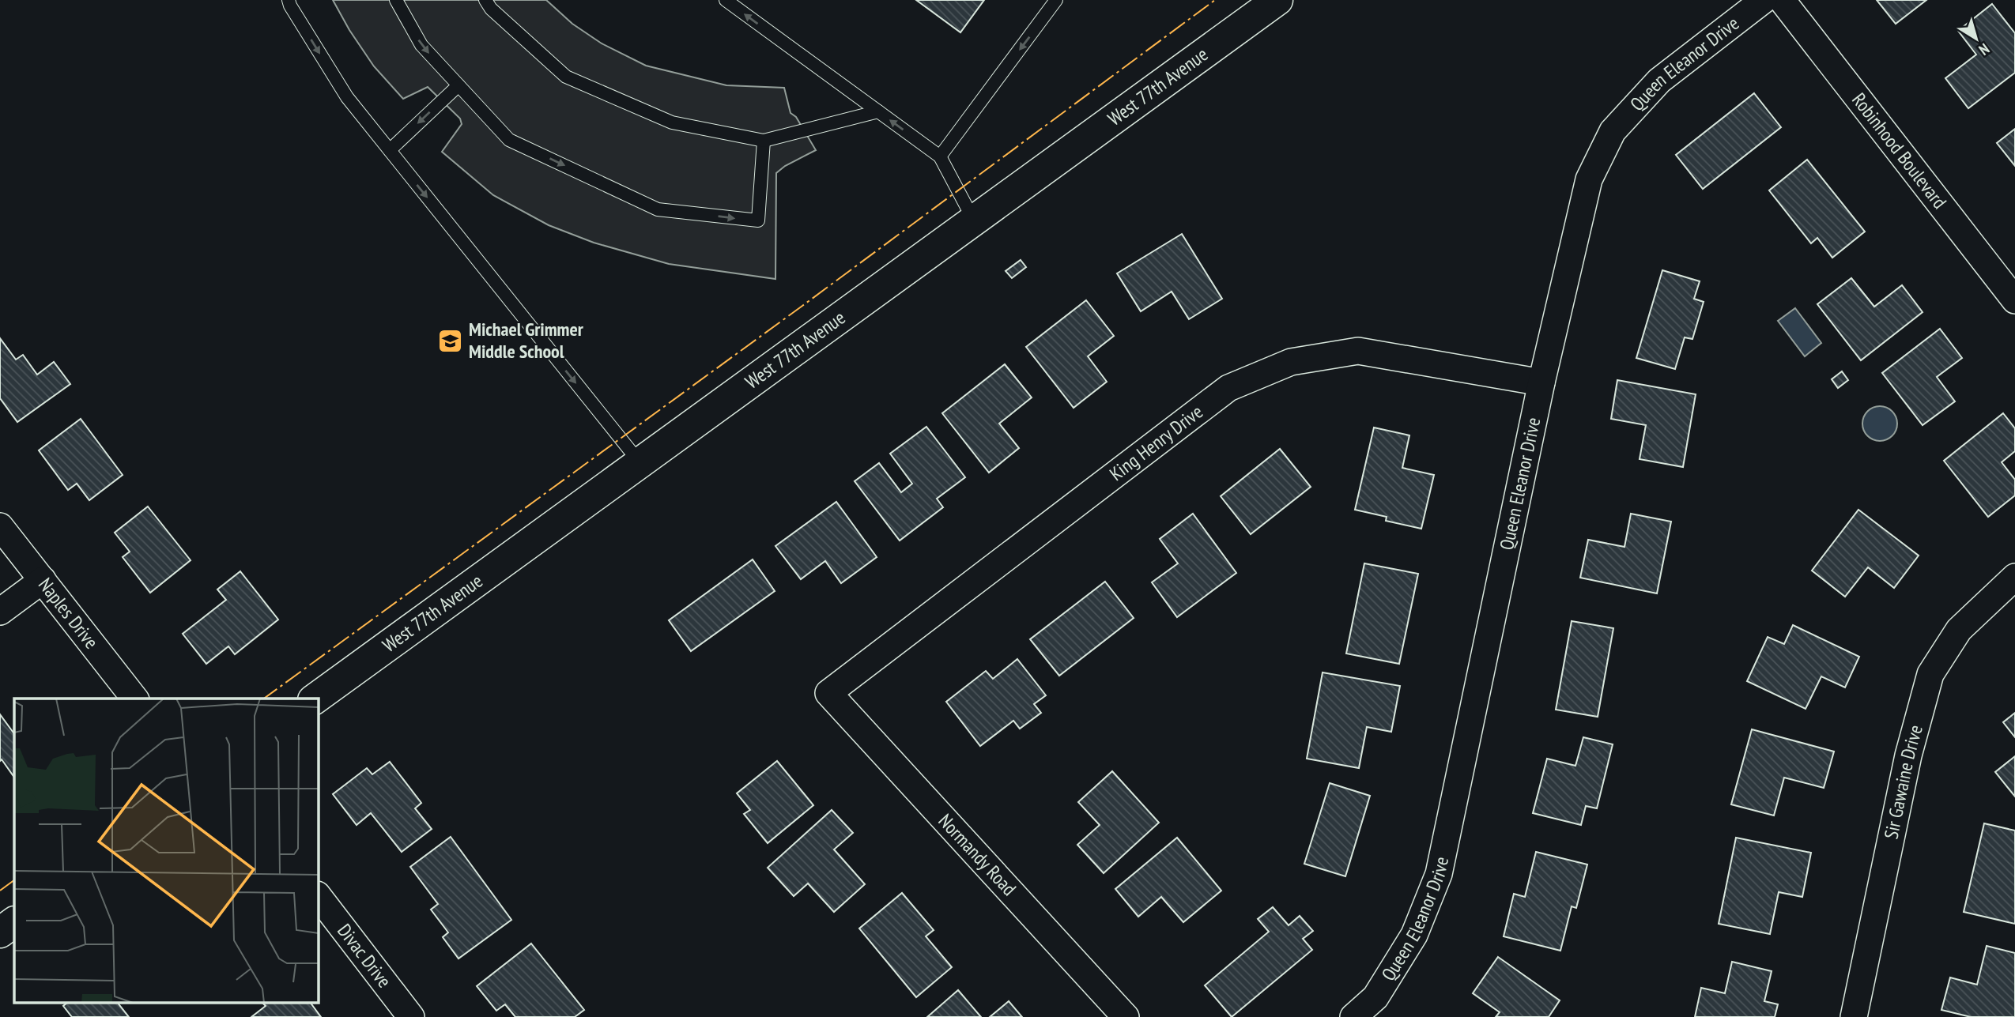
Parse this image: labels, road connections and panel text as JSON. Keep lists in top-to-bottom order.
{
  "streets": {
    "street": [
      "Queen Eleanor Drive",
      "West 77th Avenue",
      "Robinhood Boulevard",
      "King Henry Drive",
      "Naples Drive",
      "Sir Gawaine Drive",
      "Normandy Road",
      "Divac Drive"
    ]
  },
  "crossings": [
    ["Queen Eleanor Drive", "King Henry Drive"],
    ["King Henry Drive", "Normandy Road"]
  ],
  "places": {
    "school or university": ["Michael Grimmer Middle School"]
  },
  "north": "bottom right"
}
